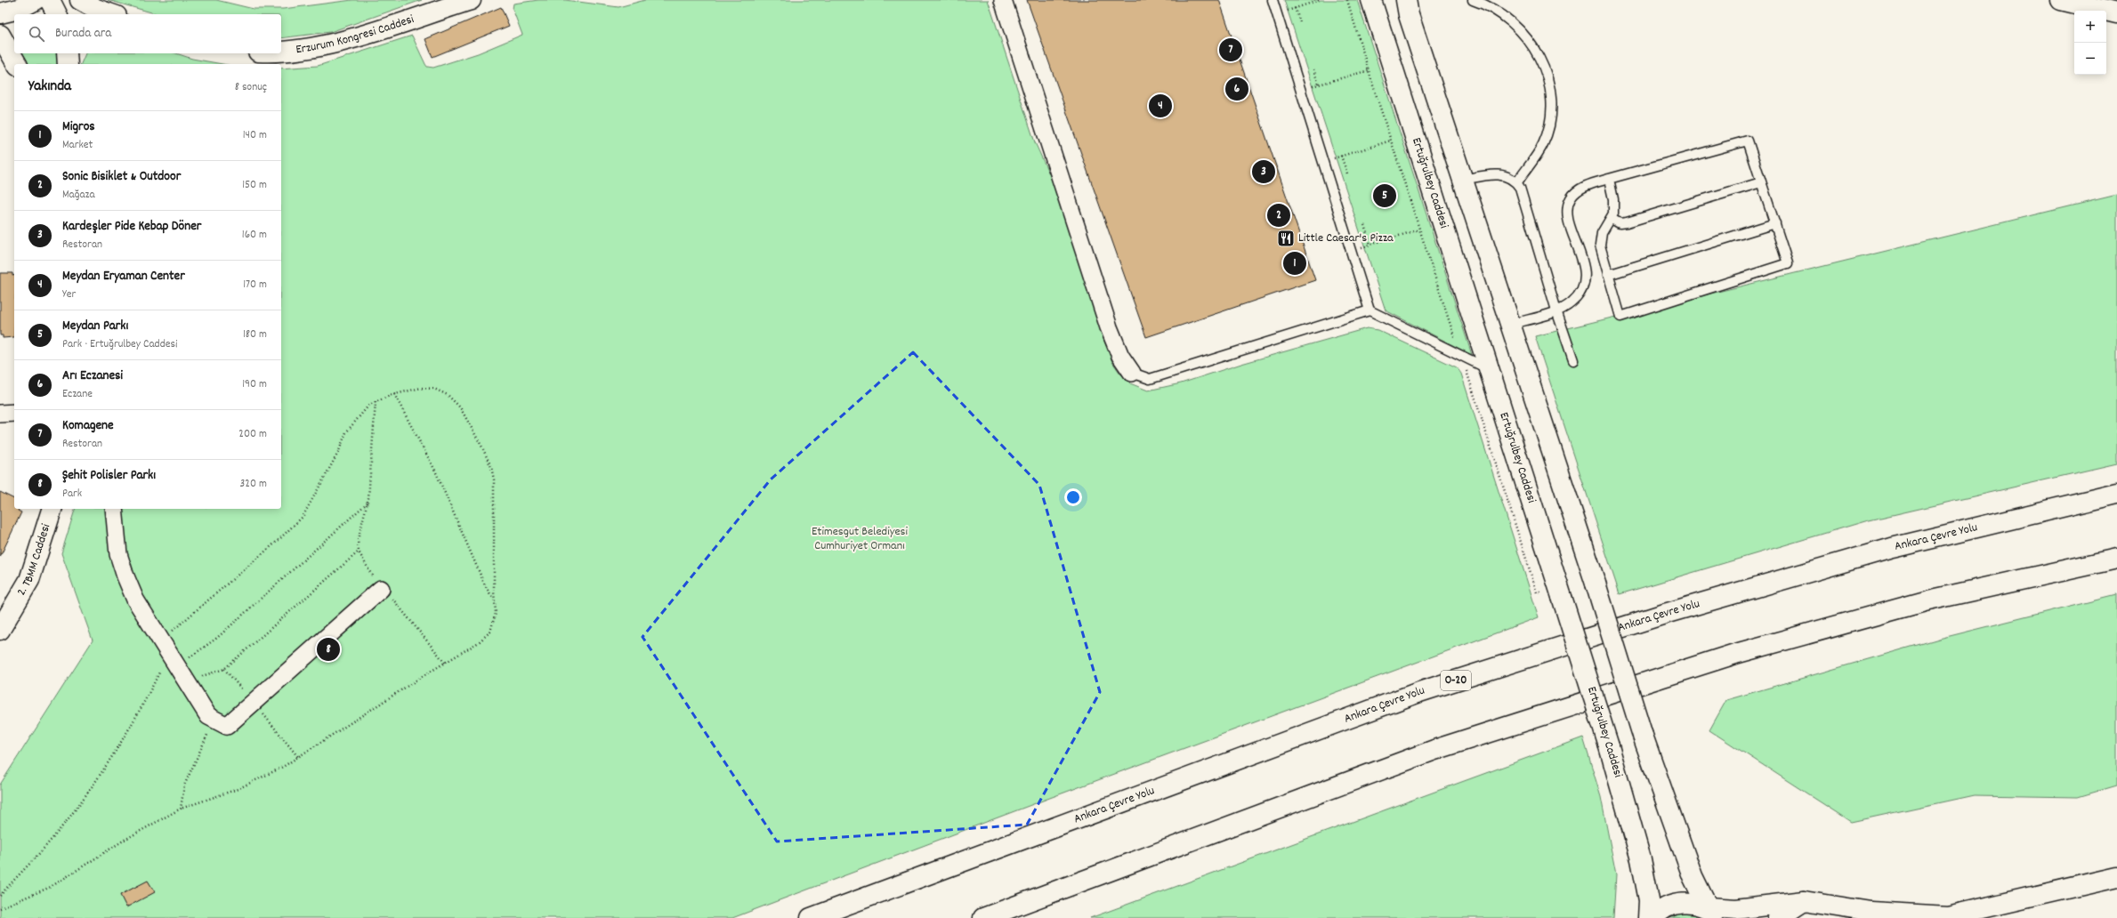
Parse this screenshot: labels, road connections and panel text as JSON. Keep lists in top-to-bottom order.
{
  "streets": {
    "main road": [
      "Erzurum Kongresi Caddesi",
      "Ertuğrulbey Caddesi",
      "Ankara Çevre Yolu",
      "2. TBMM Caddesi",
      "O-20"
    ]
  },
  "parks": ["Etimesgut Belediyesi Cumhuriyet Ormanı"],
  "places": {
    "restaurant": ["Little Caesar's Pizza"]
  },
  "page": {
    "map_buttons": ["+", "−"],
    "search": "Burada ara",
    "pins": [
      "7",
      "6",
      "4",
      "3",
      "5",
      "2",
      "1",
      "8"
    ],
    "heading": ["Yakında", "8 sonuç"],
    "list": [
      {
        "mark": "1",
        "name": "Migros",
        "note": "Market",
        "value": "140 m"
      },
      {
        "mark": "2",
        "name": "Sonic Bisiklet & Outdoor",
        "note": "Mağaza",
        "value": "150 m"
      },
      {
        "mark": "3",
        "name": "Kardeşler Pide Kebap Döner",
        "note": "Restoran",
        "value": "160 m"
      },
      {
        "mark": "4",
        "name": "Meydan Eryaman Center",
        "note": "Yer",
        "value": "170 m"
      },
      {
        "mark": "5",
        "name": "Meydan Parkı",
        "note": "Park · Ertuğrulbey Caddesi",
        "value": "180 m"
      },
      {
        "mark": "6",
        "name": "Arı Eczanesi",
        "note": "Eczane",
        "value": "190 m"
      },
      {
        "mark": "7",
        "name": "Komagene",
        "note": "Restoran",
        "value": "200 m"
      },
      {
        "mark": "8",
        "name": "Şehit Polisler Parkı",
        "note": "Park",
        "value": "320 m"
      }
    ]
  }
}
